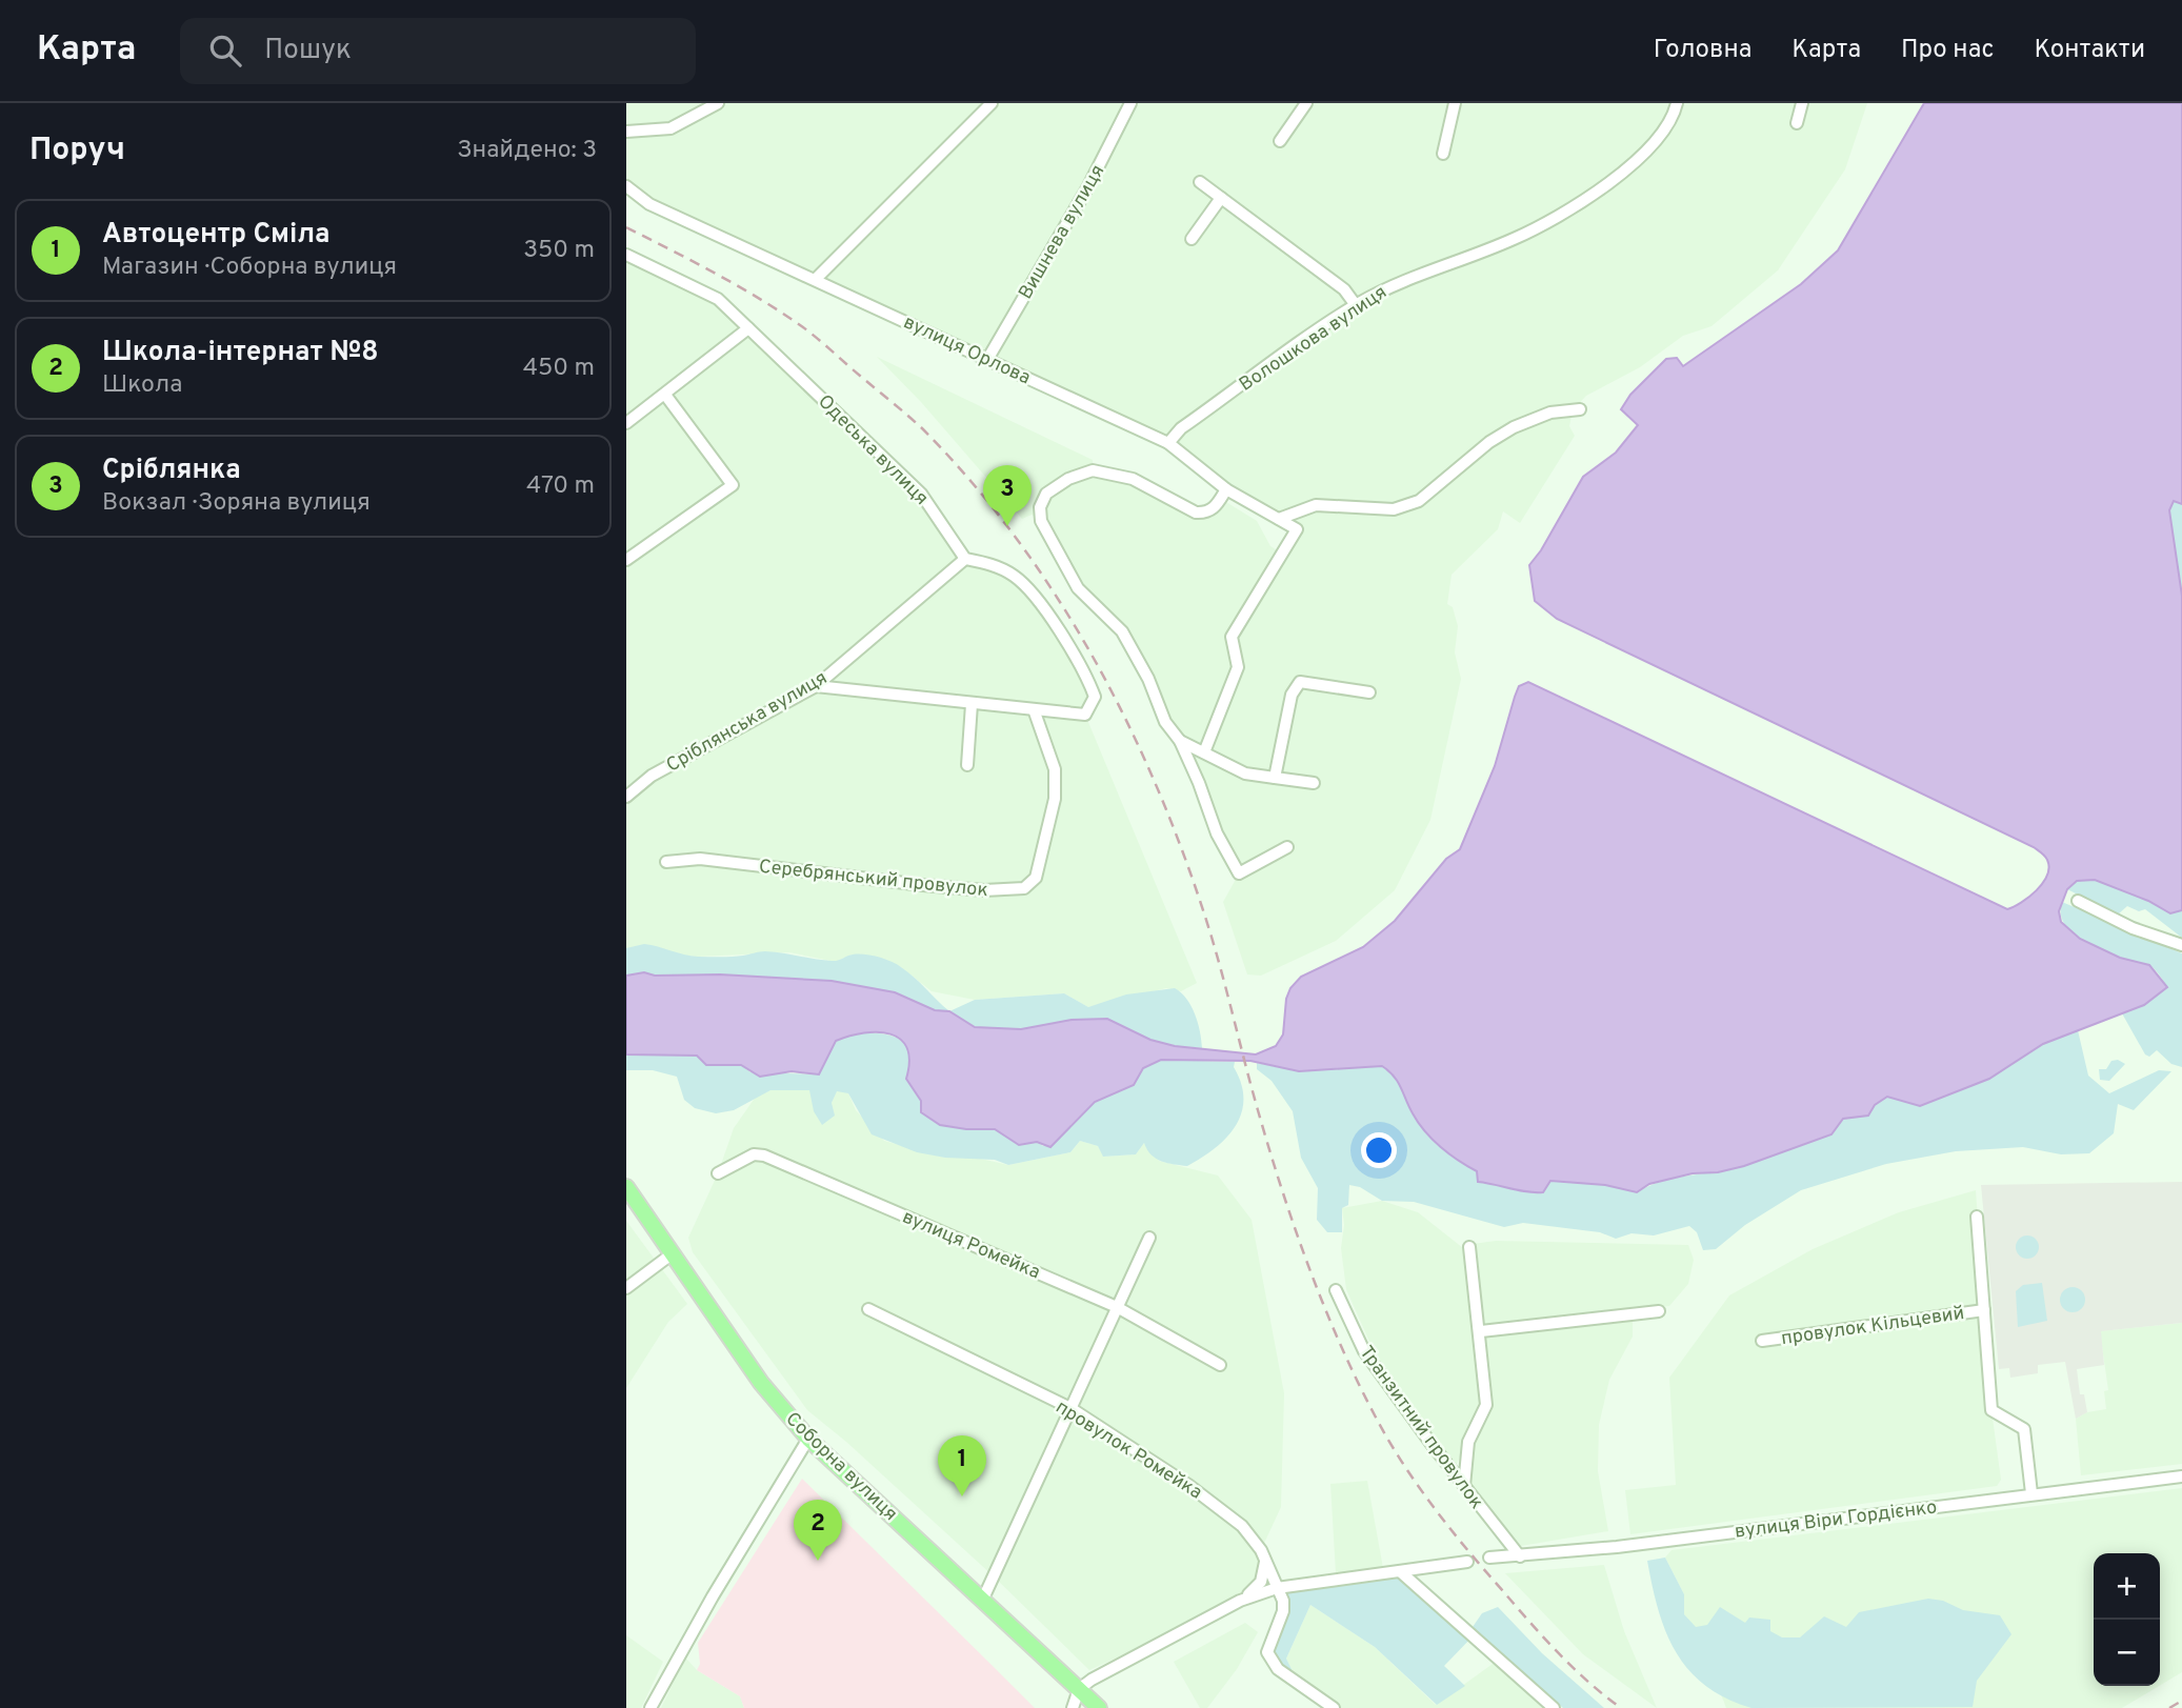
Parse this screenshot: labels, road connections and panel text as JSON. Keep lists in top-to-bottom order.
{
  "streets": {
    "main road": ["Соборна вулиця"],
    "street": [
      "Вишнева вулиця",
      "Волошкова вулиця",
      "вулиця Орлова",
      "Одеська вулиця",
      "Сріблянська вулиця",
      "Серебрянський провулок",
      "вулиця Ромейка",
      "провулок Кільцевий",
      "Транзитний провулок",
      "провулок Ромейка",
      "вулиця Віри Гордієнко"
    ]
  },
  "crossings": [
    ["Вишнева вулиця", "вулиця Орлова"],
    ["Волошкова вулиця", "вулиця Орлова"],
    ["Одеська вулиця", "Сріблянська вулиця"],
    ["Транзитний провулок", "вулиця Віри Гордієнко"]
  ],
  "page": {
    "header": "Карта",
    "search": "Пошук",
    "nav": [
      "Головна",
      "Карта",
      "Про нас",
      "Контакти"
    ],
    "heading": ["Поруч", "Знайдено: 3"],
    "list": [
      {
        "mark": "1",
        "name": "Автоцентр Сміла",
        "note": "Магазин · Соборна вулиця",
        "value": "350 m"
      },
      {
        "mark": "2",
        "name": "Школа-інтернат №8",
        "note": "Школа",
        "value": "450 m"
      },
      {
        "mark": "3",
        "name": "Сріблянка",
        "note": "Вокзал · Зоряна вулиця",
        "value": "470 m"
      }
    ],
    "pins": ["3", "1", "2"],
    "map_buttons": ["+", "−"]
  }
}
